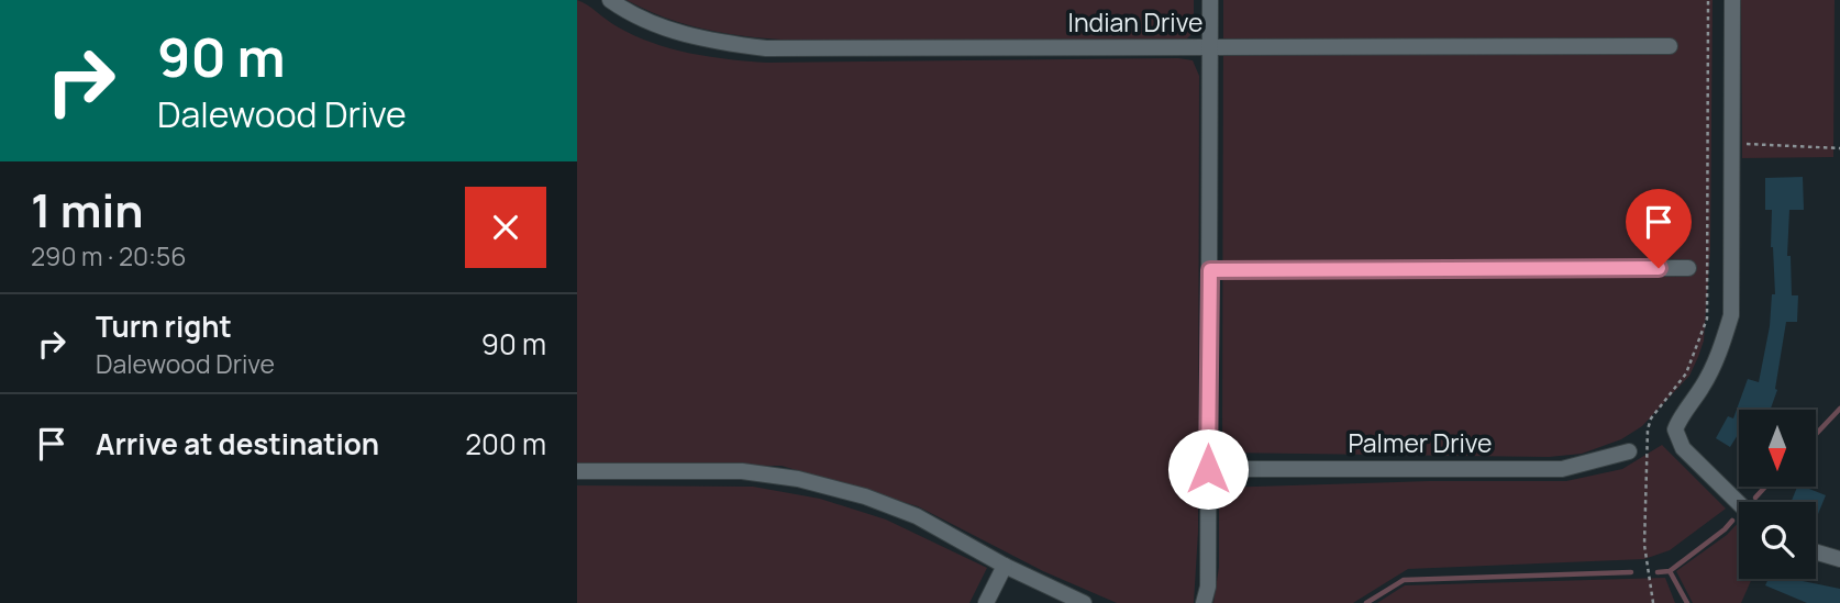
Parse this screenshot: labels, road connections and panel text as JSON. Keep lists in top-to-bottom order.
{
  "streets": {
    "street": ["Indian Drive", "Palmer Drive"]
  },
  "north": "bottom",
  "page": {
    "turn": ["90 m", "Dalewood Drive"],
    "heading": ["1 min", "290 m · 20:56"],
    "list": [
      {
        "name": "Turn right",
        "note": "Dalewood Drive",
        "value": "90 m"
      },
      {
        "name": "Arrive at destination",
        "value": "200 m"
      }
    ]
  }
}
